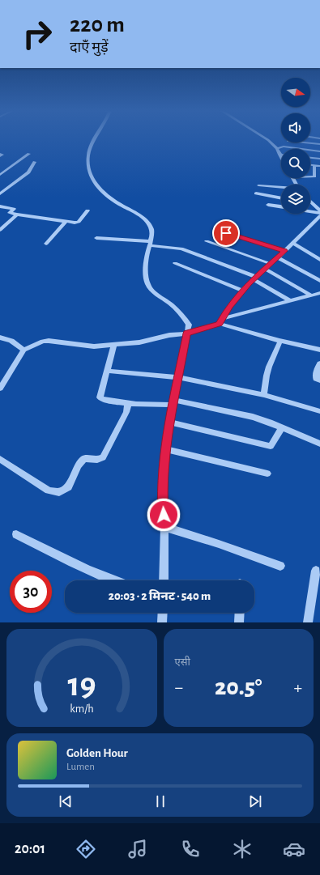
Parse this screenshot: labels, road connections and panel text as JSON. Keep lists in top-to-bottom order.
{
  "north": "right",
  "page": {
    "turn": ["220 m", "दाएँ मुड़ें"],
    "limit": "30",
    "trip": "20:03 · 2 मिनट · 540 m",
    "tile": "एसी",
    "heat": ["−", "20.5°", "+"],
    "song": ["Golden Hour", "Lumen"],
    "tabs": "20:01",
    "gauge": ["19", "km/h"]
  }
}
